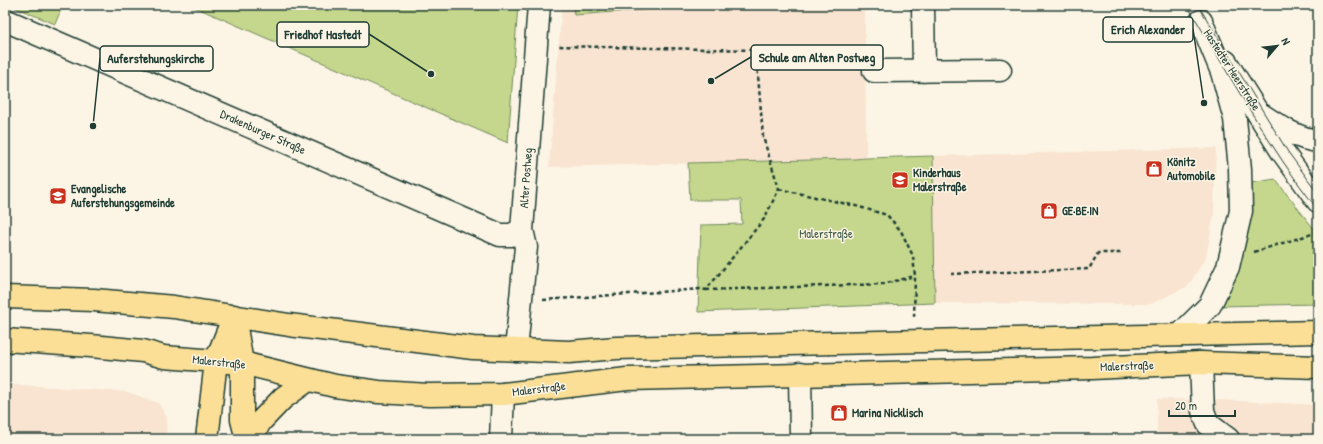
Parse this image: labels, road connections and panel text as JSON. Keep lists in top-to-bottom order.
{
  "streets": {
    "main road": ["Malerstraße"],
    "street": ["Hastedter Heerstraße", "Drakenburger Straße", "Alter Postweg"]
  },
  "crossings": [
    ["Drakenburger Straße", "Alter Postweg"]
  ],
  "parks": ["Malerstraße"],
  "places": {
    "other": [
      "Friedhof Hastedt",
      "Schule am Alten Postweg",
      "Erich Alexander",
      "Auferstehungskirche"
    ],
    "shop": ["Könitz Automobile", "GE·BE·IN", "Marina Nicklisch"],
    "school or university": ["Kinderhaus Malerstraße", "Evangelische Auferstehungsgemeinde"]
  },
  "scale_bar": "20 m",
  "north": "top right"
}
